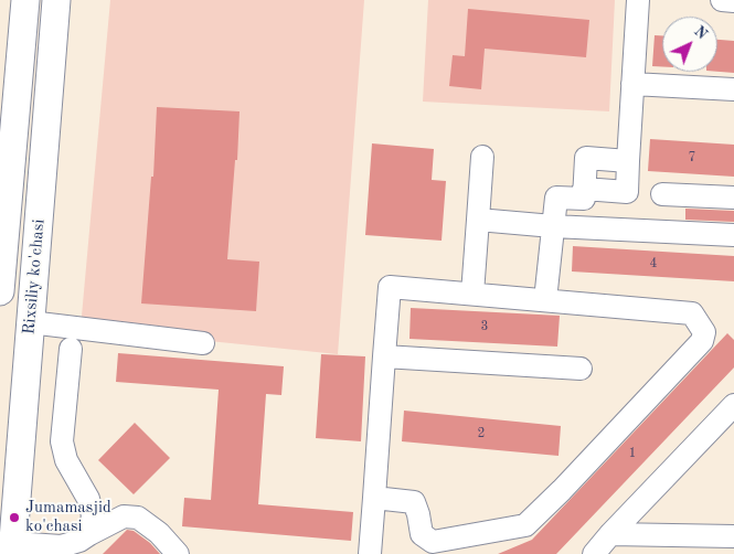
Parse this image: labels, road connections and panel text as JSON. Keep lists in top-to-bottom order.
{
  "streets": {
    "main road": ["Rixsiliy ko'chasi"]
  },
  "places": ["Jumamasjid ko'chasi"],
  "house_numbers": [
    "7",
    "4",
    "3",
    "2",
    "1"
  ],
  "north": "top right"
}
